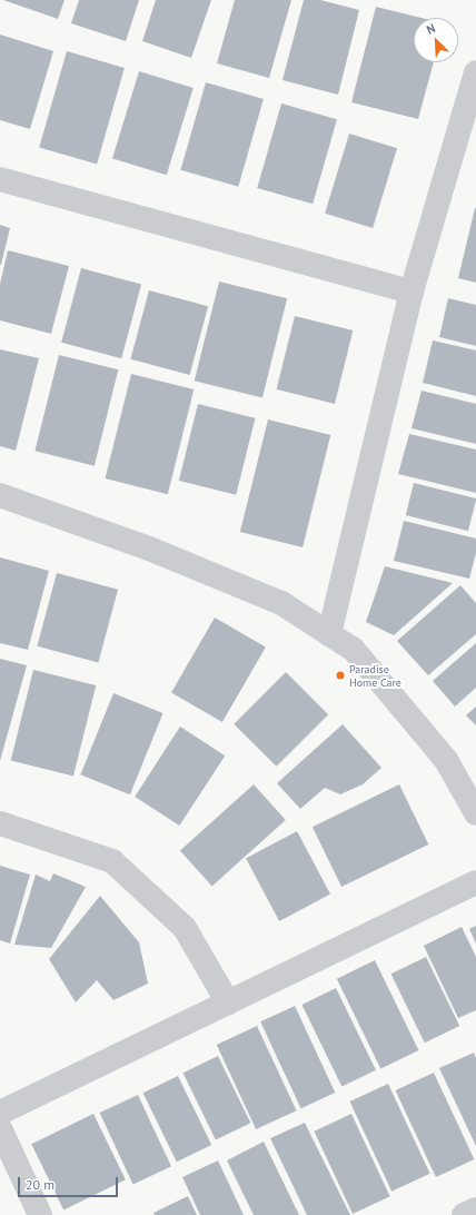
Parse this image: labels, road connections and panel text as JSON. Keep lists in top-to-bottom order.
{
  "places": ["Paradise Home Care"],
  "scale_bar": "20 m",
  "north": "top left"
}
